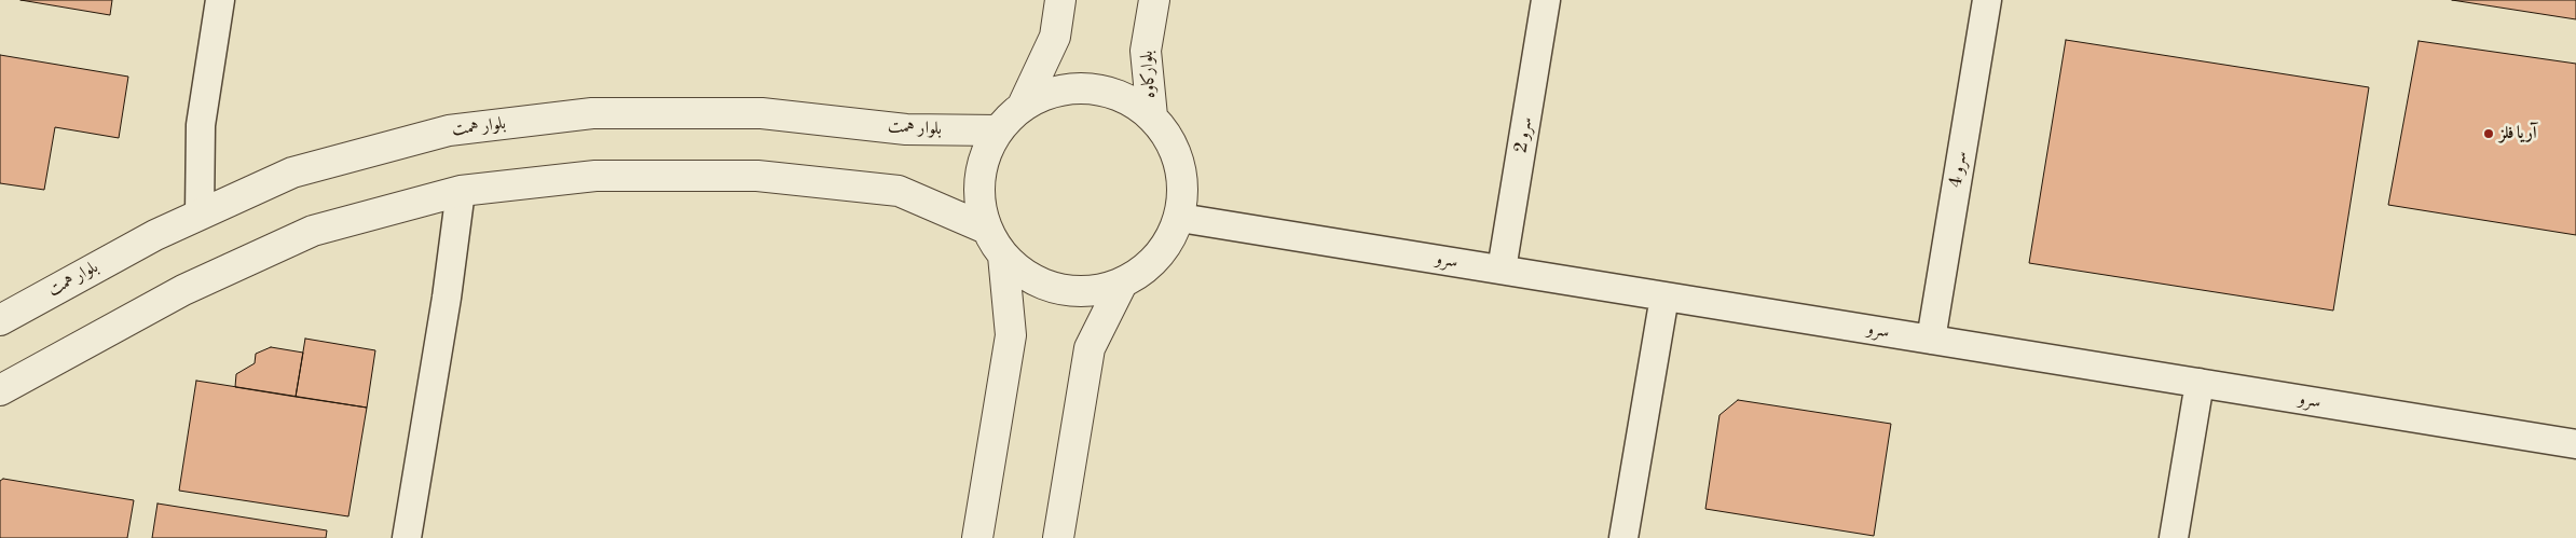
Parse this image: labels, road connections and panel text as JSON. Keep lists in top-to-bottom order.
{
  "streets": {
    "street": [
      "بلوارکاوه",
      "بلوار همت",
      "سرو 2",
      "سرو 4",
      "سرو"
    ]
  },
  "crossings": [
    ["سرو 2", "سرو"],
    ["سرو 4", "سرو"]
  ],
  "places": ["آریا فلز"]
}
